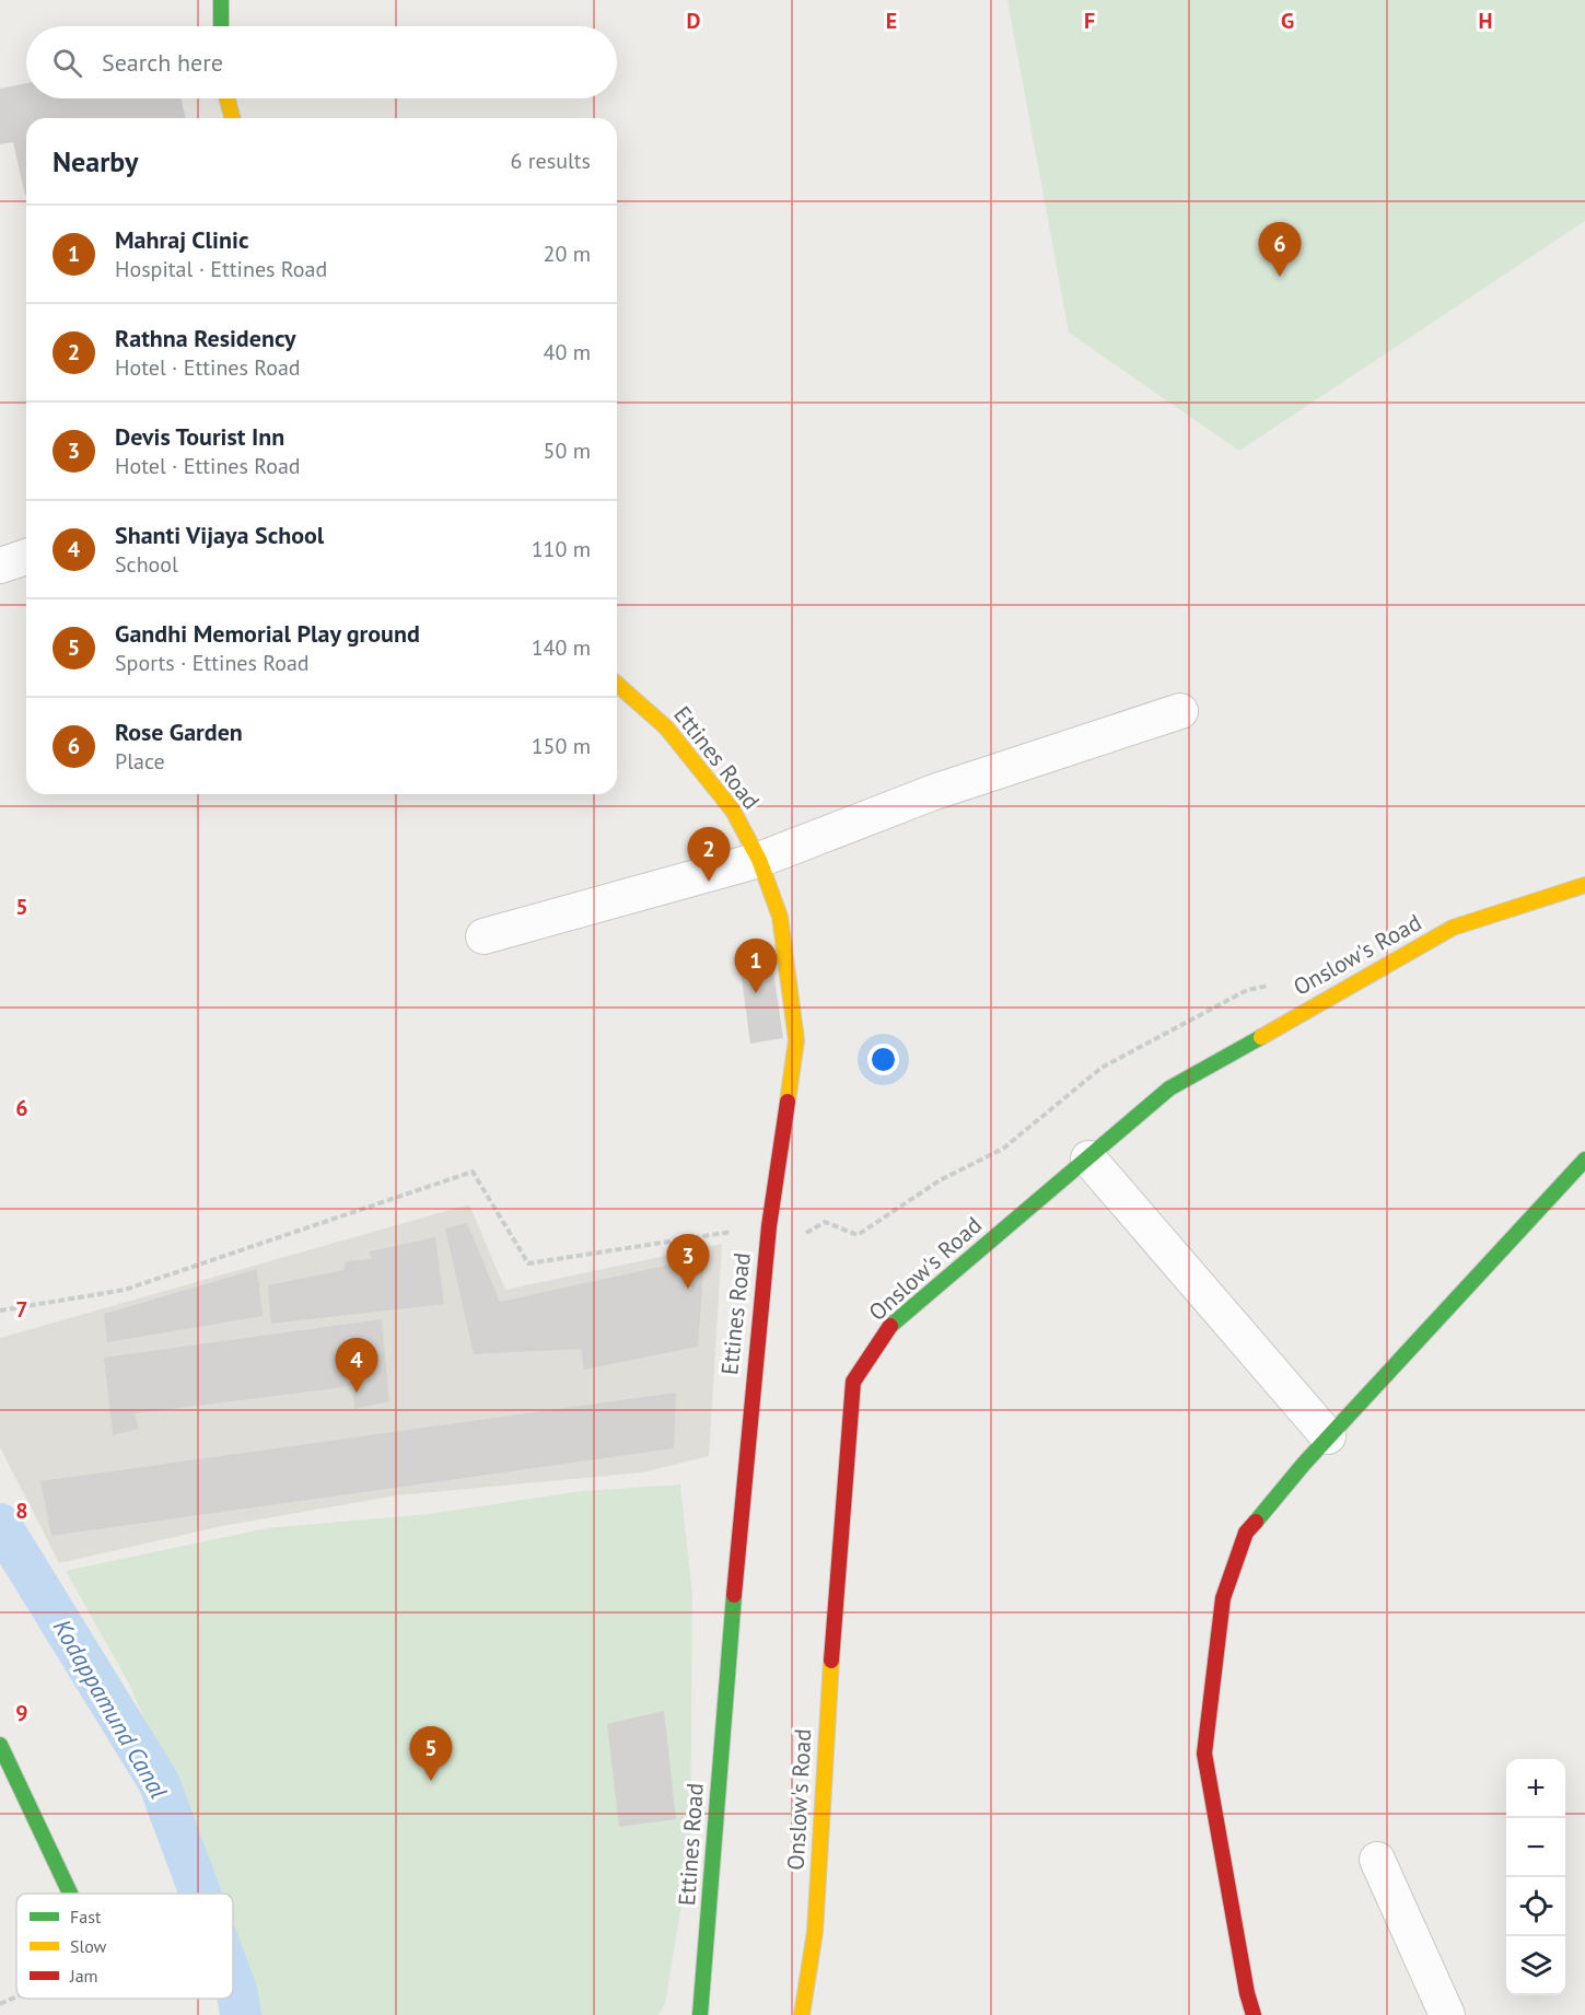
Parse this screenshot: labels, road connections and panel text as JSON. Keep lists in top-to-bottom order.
{
  "streets": {
    "street": ["Ettines Road", "Onslow's Road"]
  },
  "water": ["Kodappamund Canal"],
  "legend": ["Fast", "Slow", "Jam"],
  "page": {
    "search": "Search here",
    "heading": ["Nearby", "6 results"],
    "list": [
      {
        "mark": "1",
        "name": "Mahraj Clinic",
        "note": "Hospital · Ettines Road",
        "value": "20 m"
      },
      {
        "mark": "2",
        "name": "Rathna Residency",
        "note": "Hotel · Ettines Road",
        "value": "40 m"
      },
      {
        "mark": "3",
        "name": "Devis Tourist Inn",
        "note": "Hotel · Ettines Road",
        "value": "50 m"
      },
      {
        "mark": "4",
        "name": "Shanti Vijaya School",
        "note": "School",
        "value": "110 m"
      },
      {
        "mark": "5",
        "name": "Gandhi Memorial Play ground",
        "note": "Sports · Ettines Road",
        "value": "140 m"
      },
      {
        "mark": "6",
        "name": "Rose Garden",
        "note": "Place",
        "value": "150 m"
      }
    ],
    "pins": [
      "6",
      "2",
      "1",
      "3",
      "4",
      "5"
    ],
    "map_buttons": ["+", "−"]
  },
  "grid": {
    "columns": [
      "D",
      "E",
      "F",
      "G",
      "H"
    ],
    "rows": [
      "5",
      "6",
      "7",
      "8",
      "9"
    ]
  }
}
